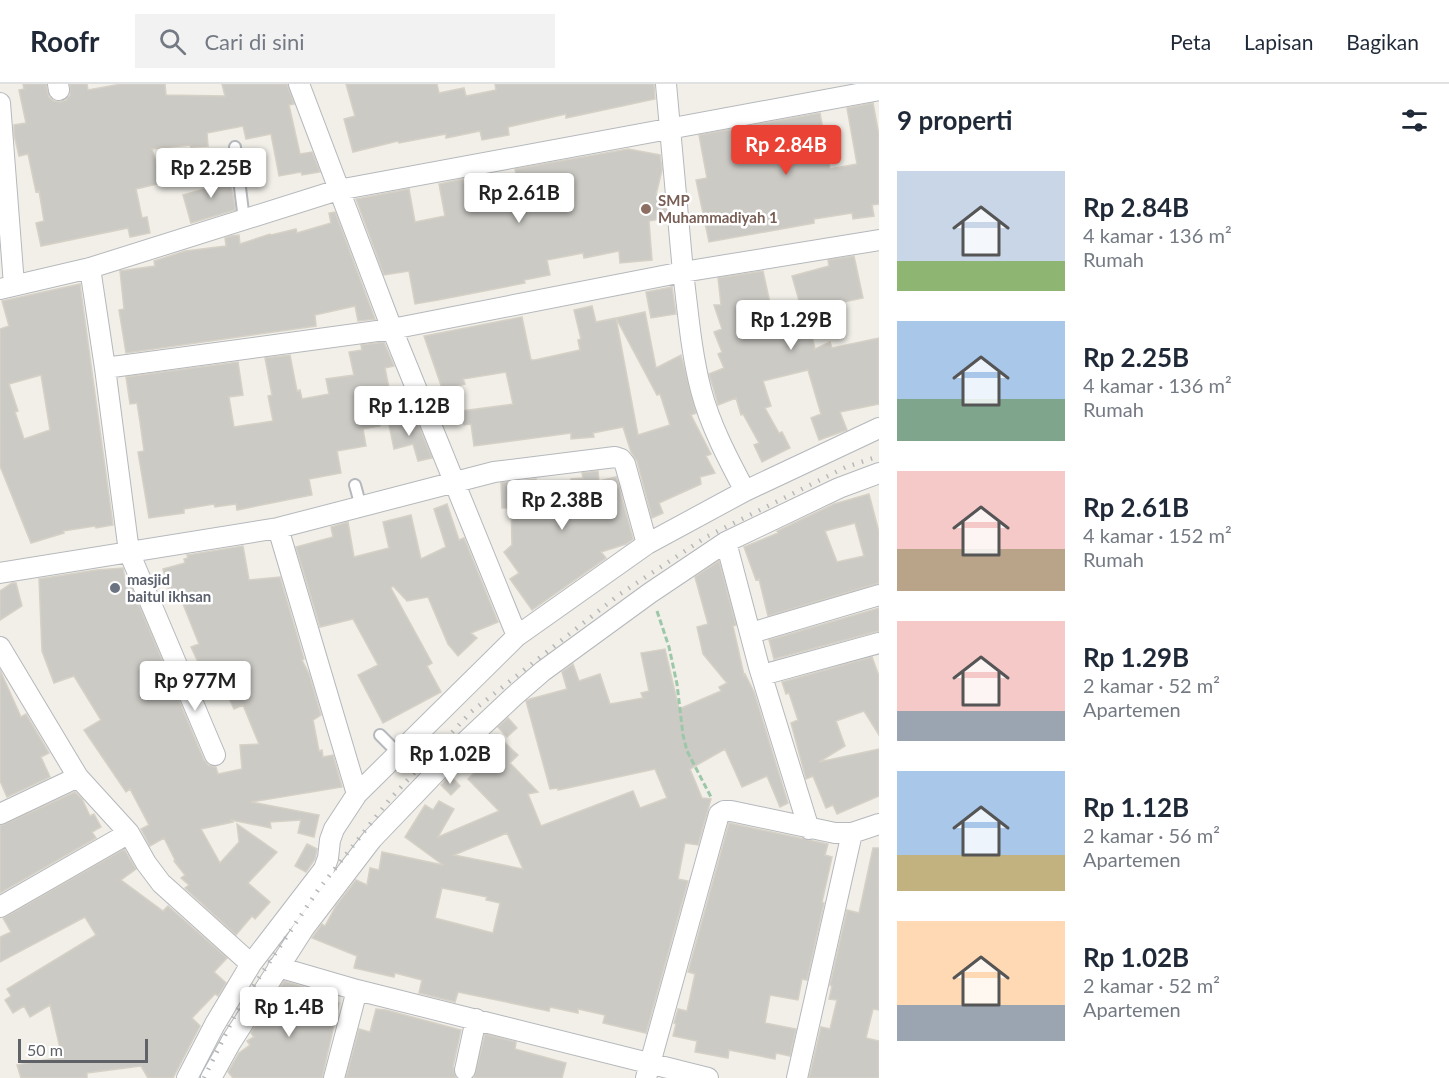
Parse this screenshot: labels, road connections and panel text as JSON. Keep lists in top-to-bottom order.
{
  "places": ["SMP Muhammadiyah 1", "masjid baitul ikhsan"],
  "scale_bar": "50 m",
  "page": {
    "header": "Roofr",
    "search": "Cari di sini",
    "nav": ["Peta", "Lapisan", "Bagikan"],
    "heading": "9 properti",
    "price": [
      "Rp 2.84B",
      "Rp 2.25B",
      "Rp 2.61B",
      "Rp 1.29B",
      "Rp 1.12B",
      "Rp 2.38B",
      "Rp 977M",
      "Rp 1.02B",
      "Rp 1.4B"
    ],
    "list": [
      {
        "name": "Rp 2.84B",
        "note": "4 kamar · 136 m² · Rumah"
      },
      {
        "name": "Rp 2.25B",
        "note": "4 kamar · 136 m² · Rumah"
      },
      {
        "name": "Rp 2.61B",
        "note": "4 kamar · 152 m² · Rumah"
      },
      {
        "name": "Rp 1.29B",
        "note": "2 kamar · 52 m² · Apartemen"
      },
      {
        "name": "Rp 1.12B",
        "note": "2 kamar · 56 m² · Apartemen"
      },
      {
        "name": "Rp 1.02B",
        "note": "2 kamar · 52 m² · Apartemen"
      }
    ],
    "scale": "50 m"
  }
}
